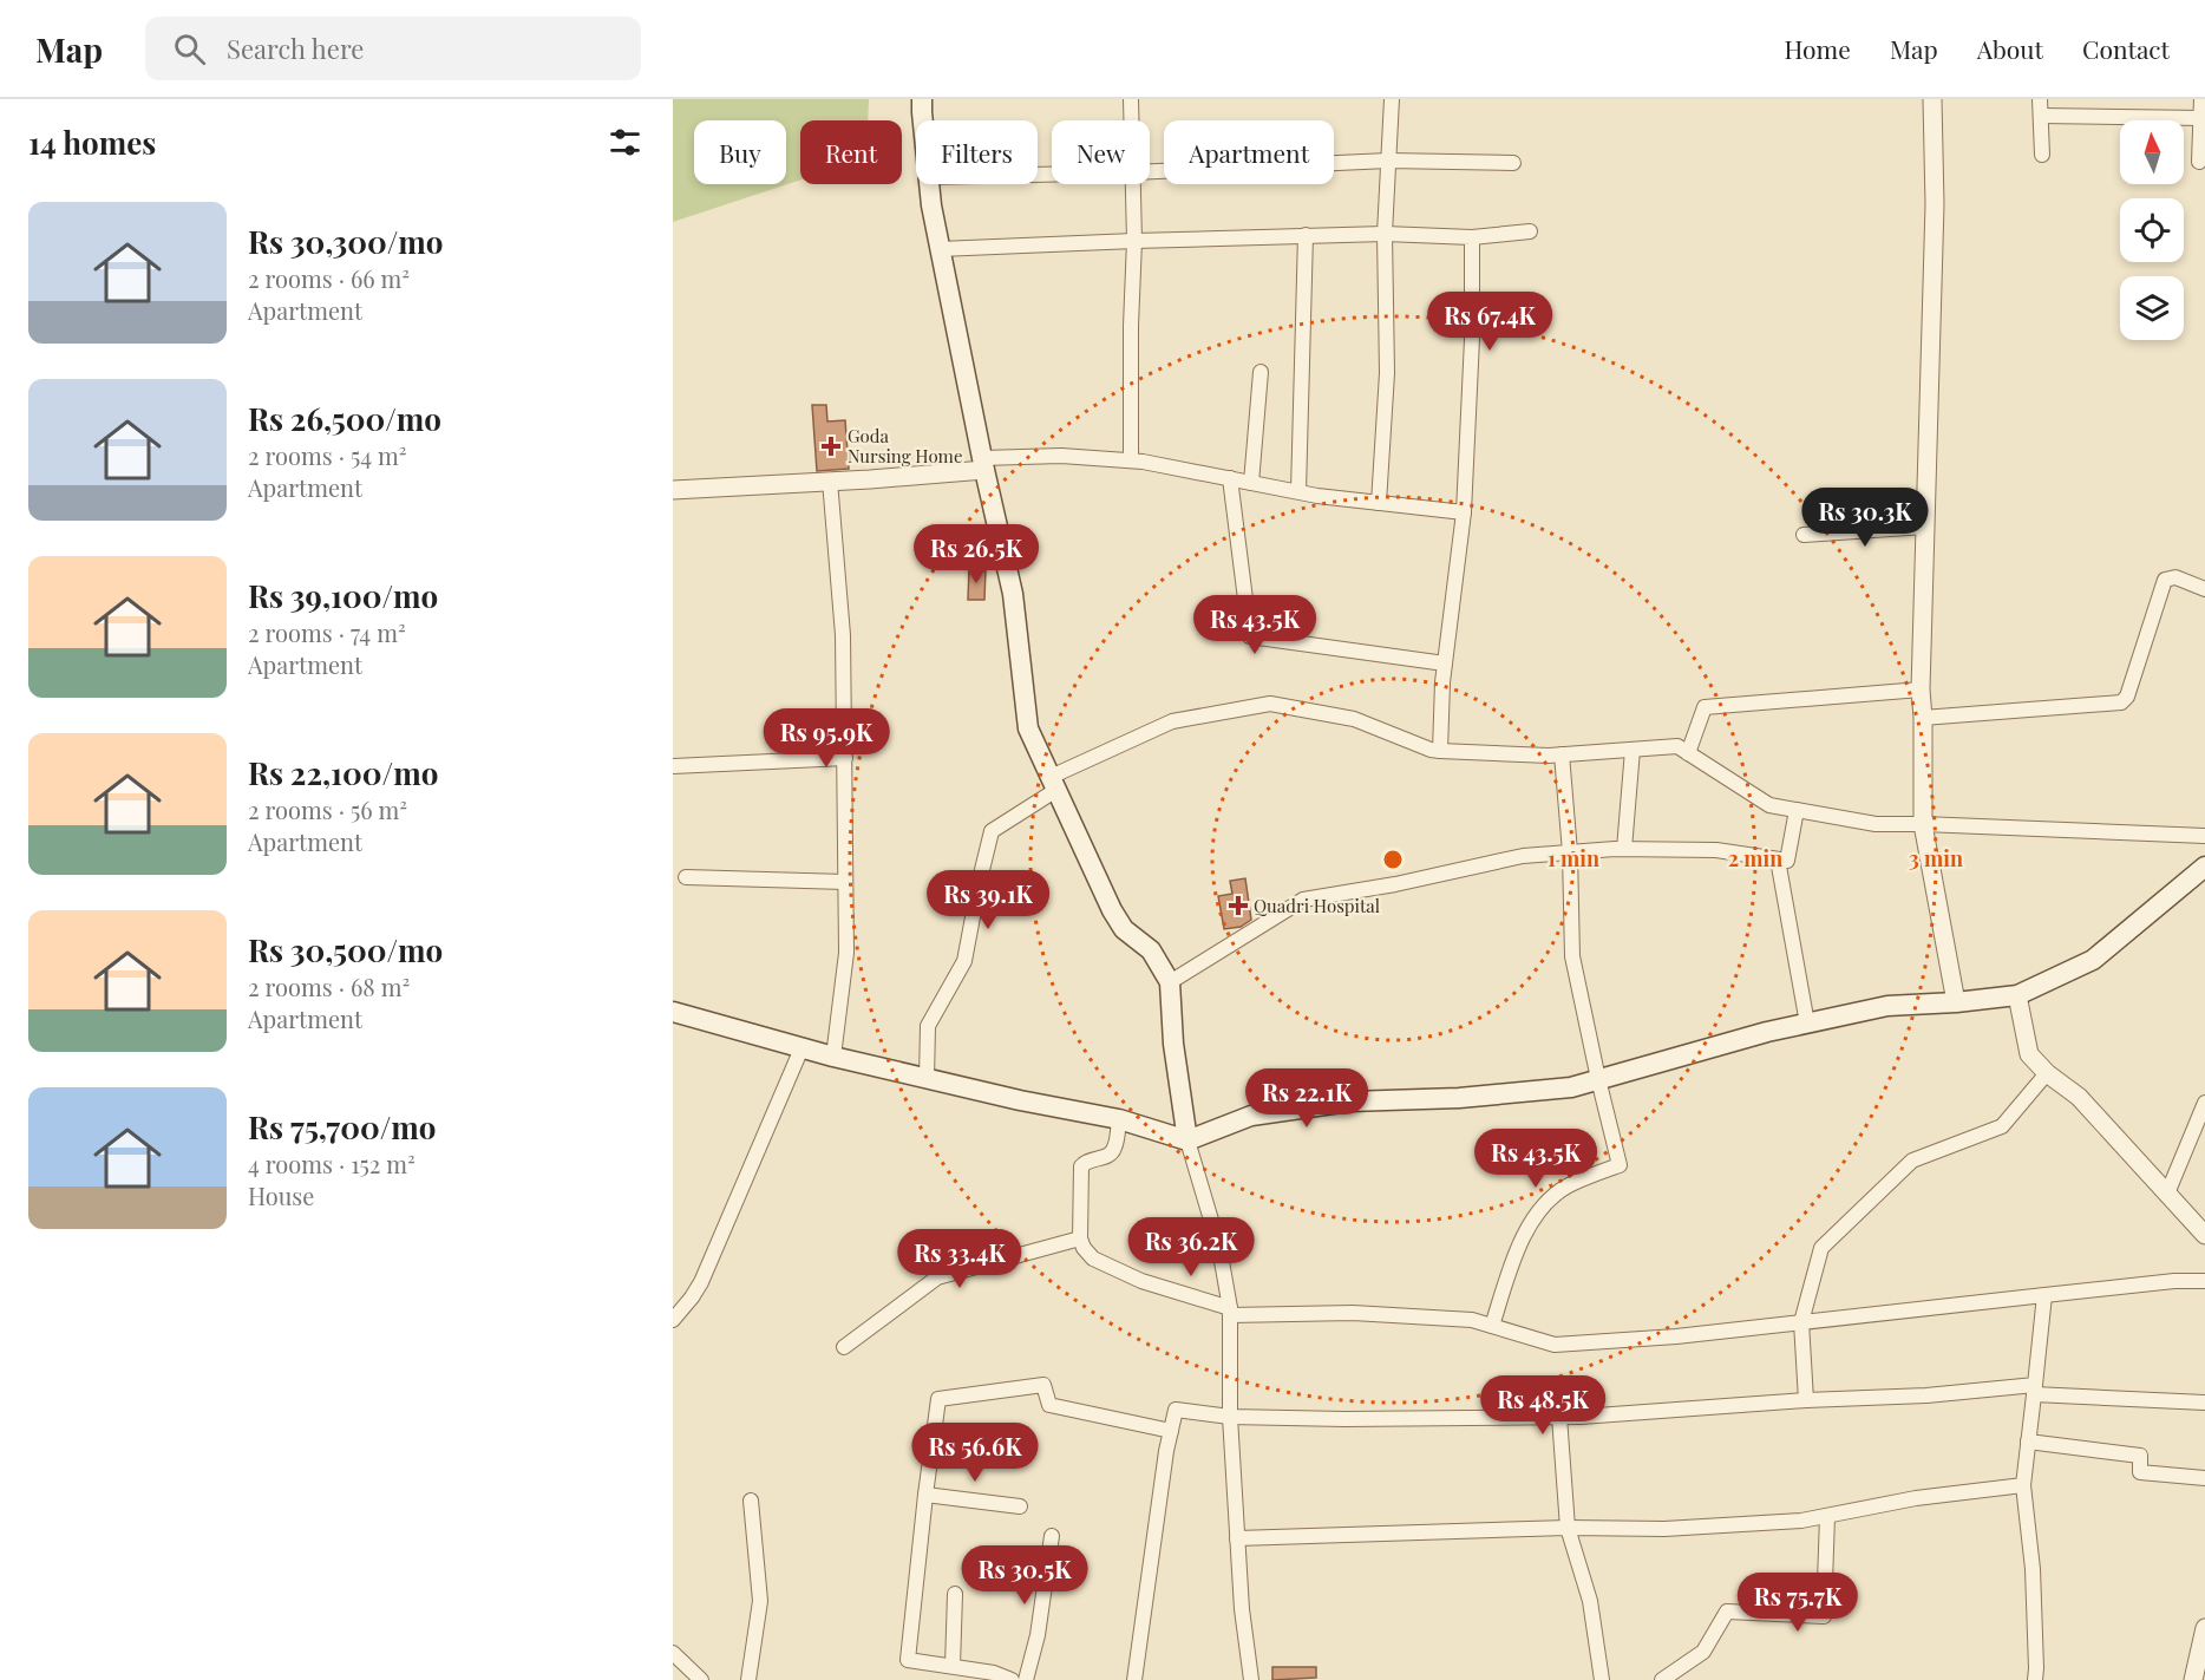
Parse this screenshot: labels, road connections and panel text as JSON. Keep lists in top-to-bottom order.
{
  "places": {
    "health": ["Goda Nursing Home", "Quadri Hospital"]
  },
  "north": "top",
  "page": {
    "header": "Map",
    "search": "Search here",
    "nav": [
      "Home",
      "Map",
      "About",
      "Contact"
    ],
    "heading": "14 homes",
    "chip": [
      "Buy",
      "Rent",
      "Filters",
      "New",
      "Apartment"
    ],
    "list": [
      {
        "name": "Rs 30,300/mo",
        "note": "2 rooms · 66 m² · Apartment"
      },
      {
        "name": "Rs 26,500/mo",
        "note": "2 rooms · 54 m² · Apartment"
      },
      {
        "name": "Rs 39,100/mo",
        "note": "2 rooms · 74 m² · Apartment"
      },
      {
        "name": "Rs 22,100/mo",
        "note": "2 rooms · 56 m² · Apartment"
      },
      {
        "name": "Rs 30,500/mo",
        "note": "2 rooms · 68 m² · Apartment"
      },
      {
        "name": "Rs 75,700/mo",
        "note": "4 rooms · 152 m² · House"
      }
    ],
    "price": [
      "Rs 67.4K",
      "Rs 30.3K",
      "Rs 26.5K",
      "Rs 43.5K",
      "Rs 95.9K",
      "Rs 39.1K",
      "Rs 22.1K",
      "Rs 43.5K",
      "Rs 36.2K",
      "Rs 33.4K",
      "Rs 48.5K",
      "Rs 56.6K",
      "Rs 30.5K",
      "Rs 75.7K"
    ]
  },
  "rings": ["1 min", "2 min", "3 min"]
}
